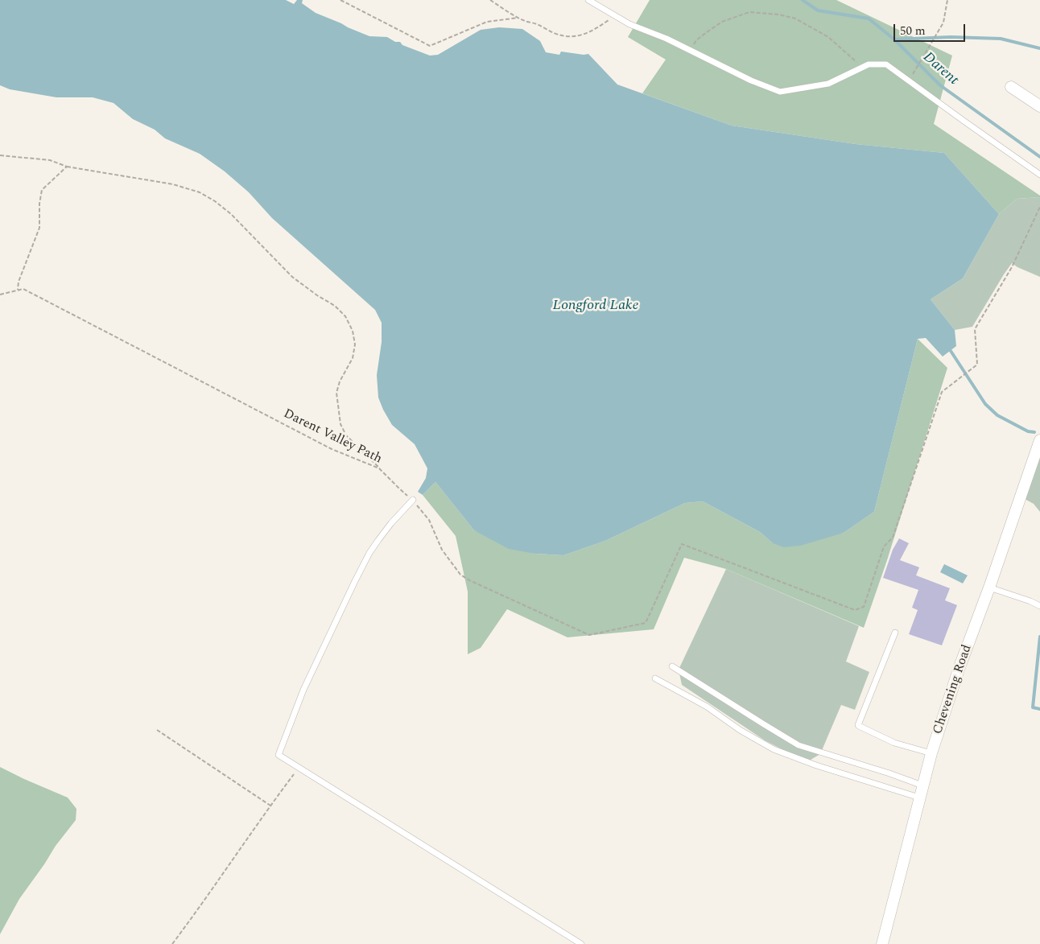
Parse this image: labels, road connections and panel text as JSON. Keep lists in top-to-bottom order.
{
  "streets": {
    "street": ["Chevening Road"],
    "path": ["Darent Valley Path"]
  },
  "water": ["Darent", "Longford Lake"],
  "scale_bar": "50 m"
}
